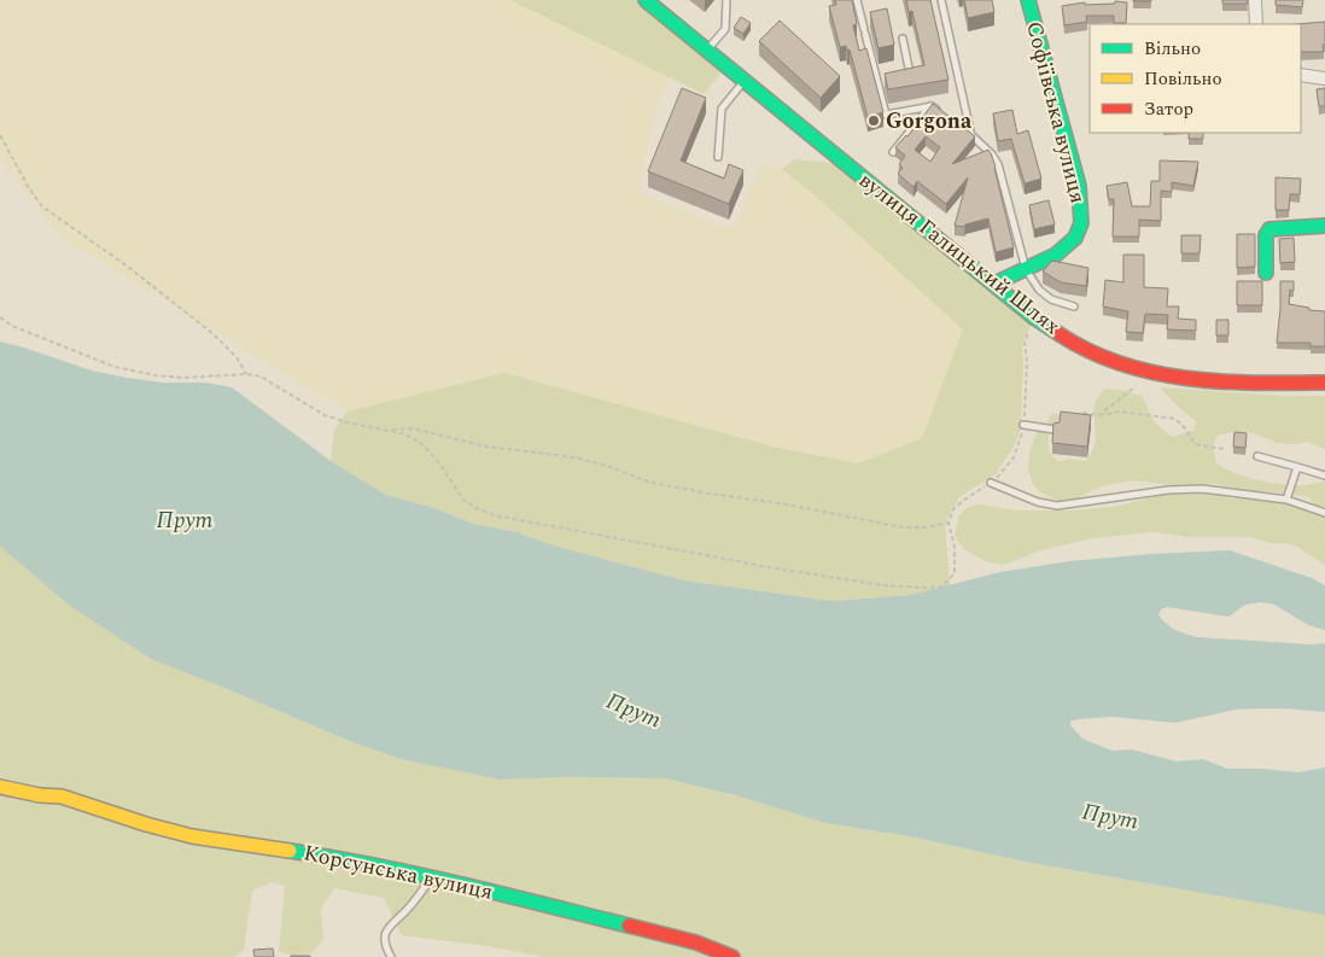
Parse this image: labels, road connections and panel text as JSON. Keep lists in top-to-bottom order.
{
  "streets": {
    "main road": ["Софіївська вулиця", "вулиця Галицький Шлях", "Корсунська вулиця"]
  },
  "crossings": [
    ["Софіївська вулиця", "вулиця Галицький Шлях"]
  ],
  "water": ["Прут"],
  "places": ["Gorgona"],
  "legend": ["Вільно", "Повільно", "Затор"]
}
